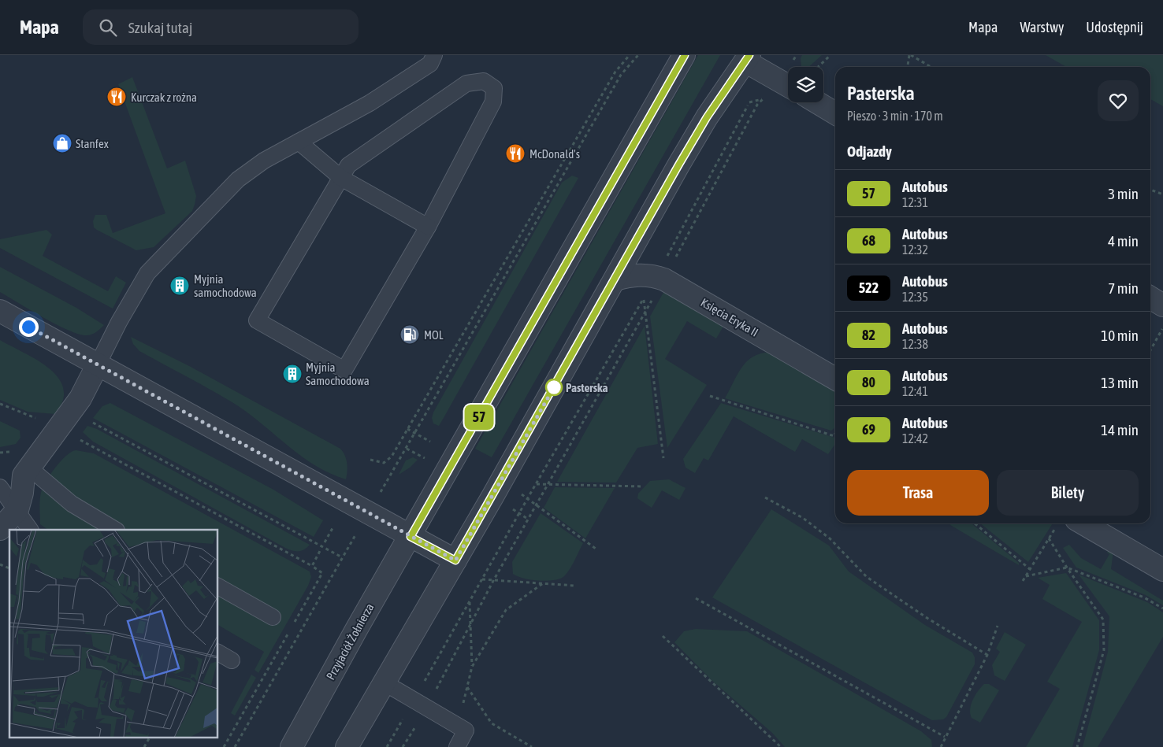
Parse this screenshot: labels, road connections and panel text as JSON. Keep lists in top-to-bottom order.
{
  "streets": {
    "street": ["Księcia Eryka II", "Przyjaciół Żołnierza"]
  },
  "places": {
    "restaurant": ["Kurczak z rożna", "McDonald's"],
    "shop": ["Stanfex"],
    "building": ["Myjnia samochodowa", "Myjnia Samochodowa"],
    "fuel station": ["MOL"],
    "other": ["Pasterska"]
  },
  "lines": ["bus line 57"],
  "page": {
    "header": "Mapa",
    "search": "Szukaj tutaj",
    "nav": ["Mapa", "Warstwy", "Udostępnij"],
    "on_map": "57",
    "heading": [
      ["Pasterska", "Pieszo · 3 min · 170 m"],
      "Odjazdy"
    ],
    "list": [
      {
        "mark": "57",
        "name": "Autobus",
        "note": "12:31",
        "value": "3 min"
      },
      {
        "mark": "68",
        "name": "Autobus",
        "note": "12:32",
        "value": "4 min"
      },
      {
        "mark": "522",
        "name": "Autobus",
        "note": "12:35",
        "value": "7 min"
      },
      {
        "mark": "82",
        "name": "Autobus",
        "note": "12:38",
        "value": "10 min"
      },
      {
        "mark": "80",
        "name": "Autobus",
        "note": "12:41",
        "value": "13 min"
      },
      {
        "mark": "69",
        "name": "Autobus",
        "note": "12:42",
        "value": "14 min"
      }
    ],
    "buttons": ["Trasa", "Bilety"]
  }
}
